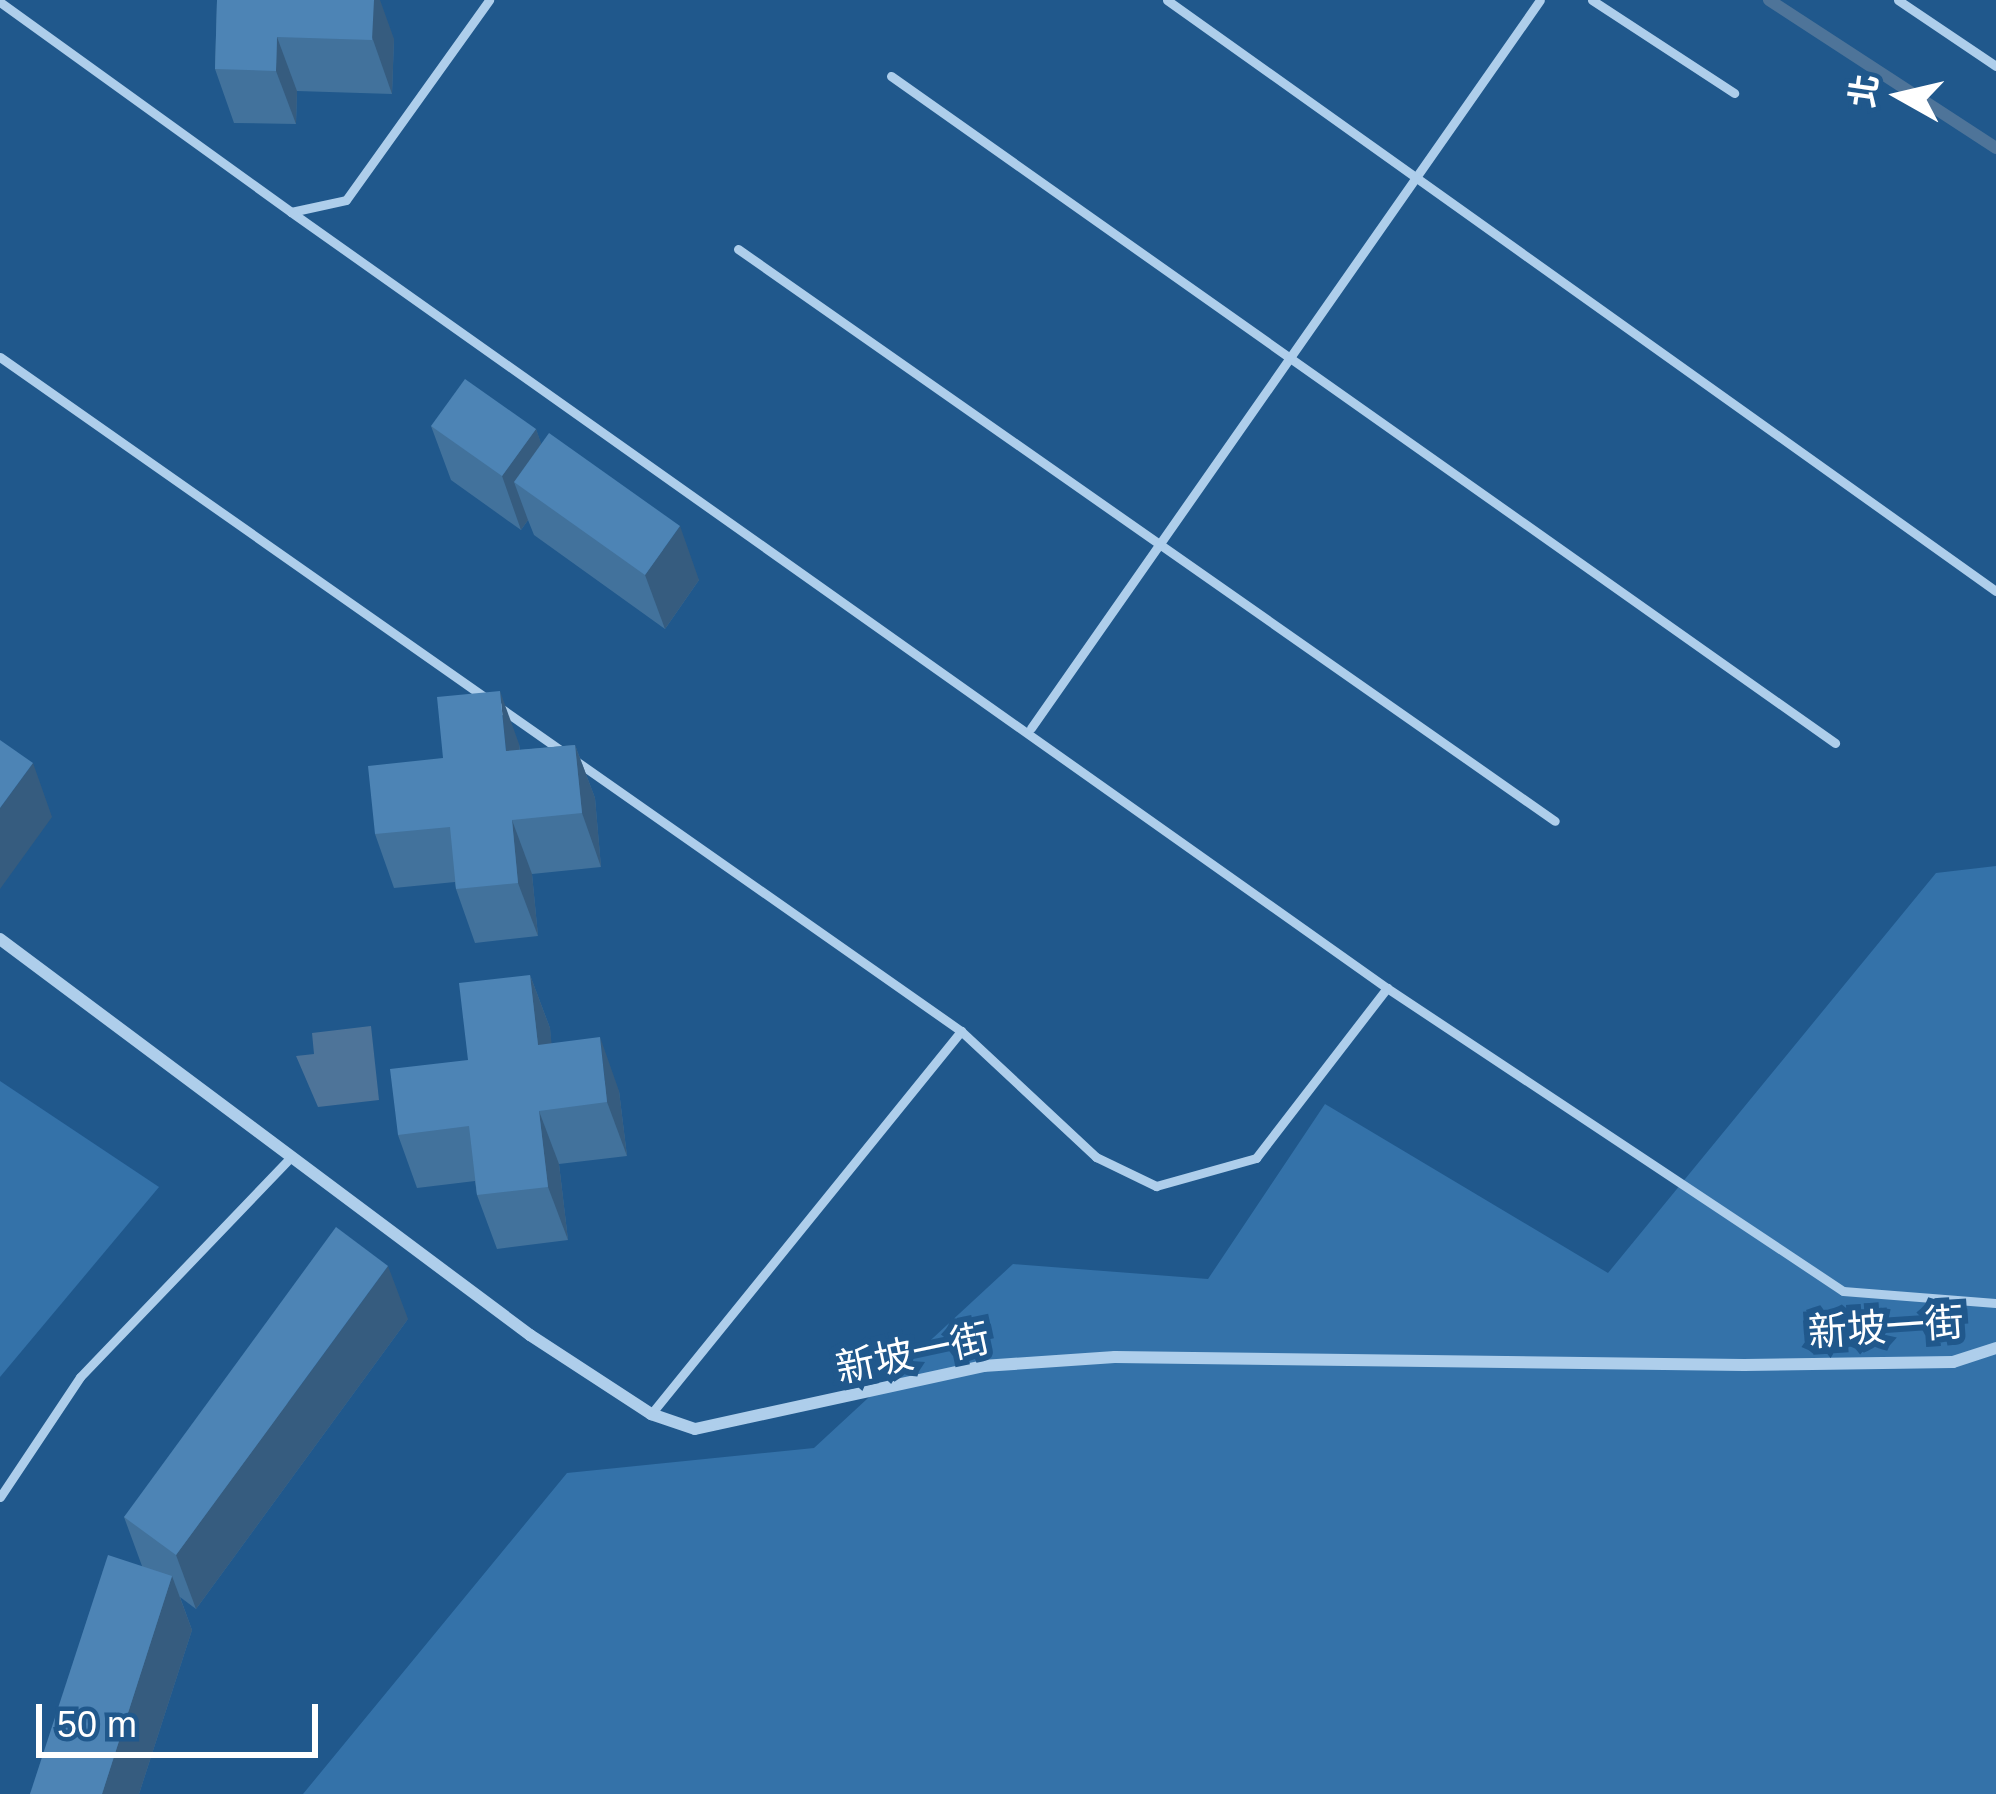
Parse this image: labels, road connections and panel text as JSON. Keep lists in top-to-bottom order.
{
  "streets": {
    "street": ["新坡一街"]
  },
  "scale_bar": "50 m",
  "north": "left"
}
